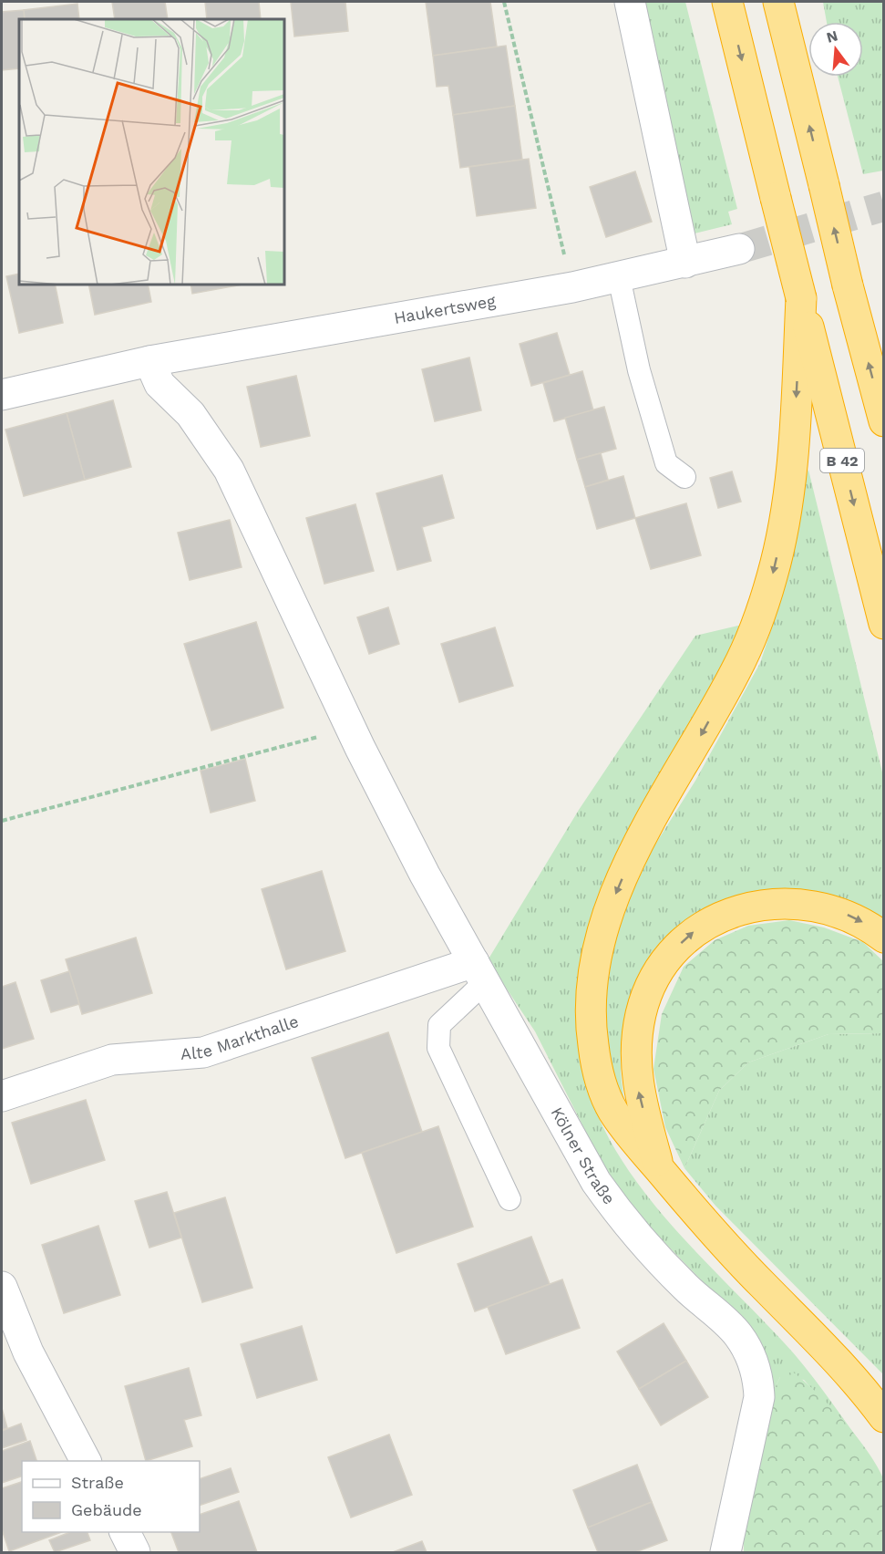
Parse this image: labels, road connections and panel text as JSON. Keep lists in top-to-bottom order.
{
  "streets": {
    "highway": ["B 42"],
    "street": ["Haukertsweg", "Alte Markthalle", "Kölner Straße"]
  },
  "crossings": [
    ["Alte Markthalle", "Kölner Straße"]
  ],
  "legend": ["Straße", "Gebäude"],
  "north": "top"
}
